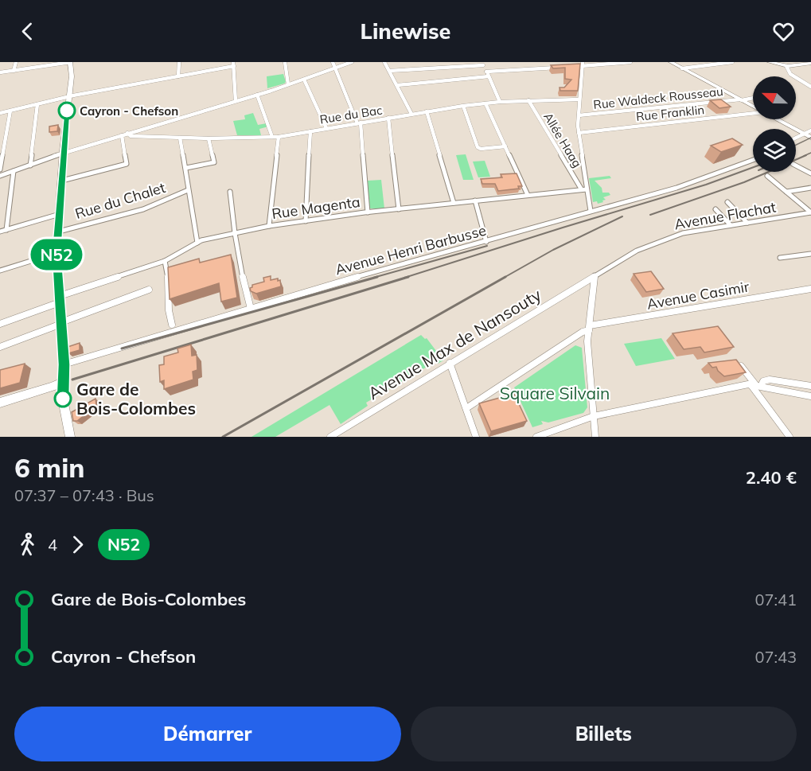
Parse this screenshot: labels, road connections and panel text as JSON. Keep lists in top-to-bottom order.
{
  "streets": {
    "street": [
      "Rue Waldeck Rousseau",
      "Rue Franklin",
      "Rue du Bac",
      "Allée Haag",
      "Rue du Chalet",
      "Rue Magenta",
      "Avenue Flachat",
      "Avenue Henri Barbusse",
      "Avenue Casimir",
      "Avenue Max de Nansouty"
    ]
  },
  "crossings": [
    ["Rue du Bac", "Allée Haag"],
    ["Allée Haag", "Rue Magenta"],
    ["Avenue Flachat", "Avenue Max de Nansouty"]
  ],
  "parks": ["Square Silvain"],
  "places": ["Cayron - Chefson", "Gare de Bois-Colombes"],
  "lines": ["bus line N52"],
  "north": "left",
  "page": {
    "header": "Linewise",
    "on_map": "N52",
    "heading": ["6 min", "07:37 – 07:43 · Bus", "2.40 €"],
    "legs": ["4", "N52"],
    "list": [
      {
        "name": "Gare de Bois-Colombes",
        "value": "07:41"
      },
      {
        "name": "Cayron - Chefson",
        "value": "07:43"
      }
    ],
    "buttons": ["Démarrer", "Billets"]
  }
}
